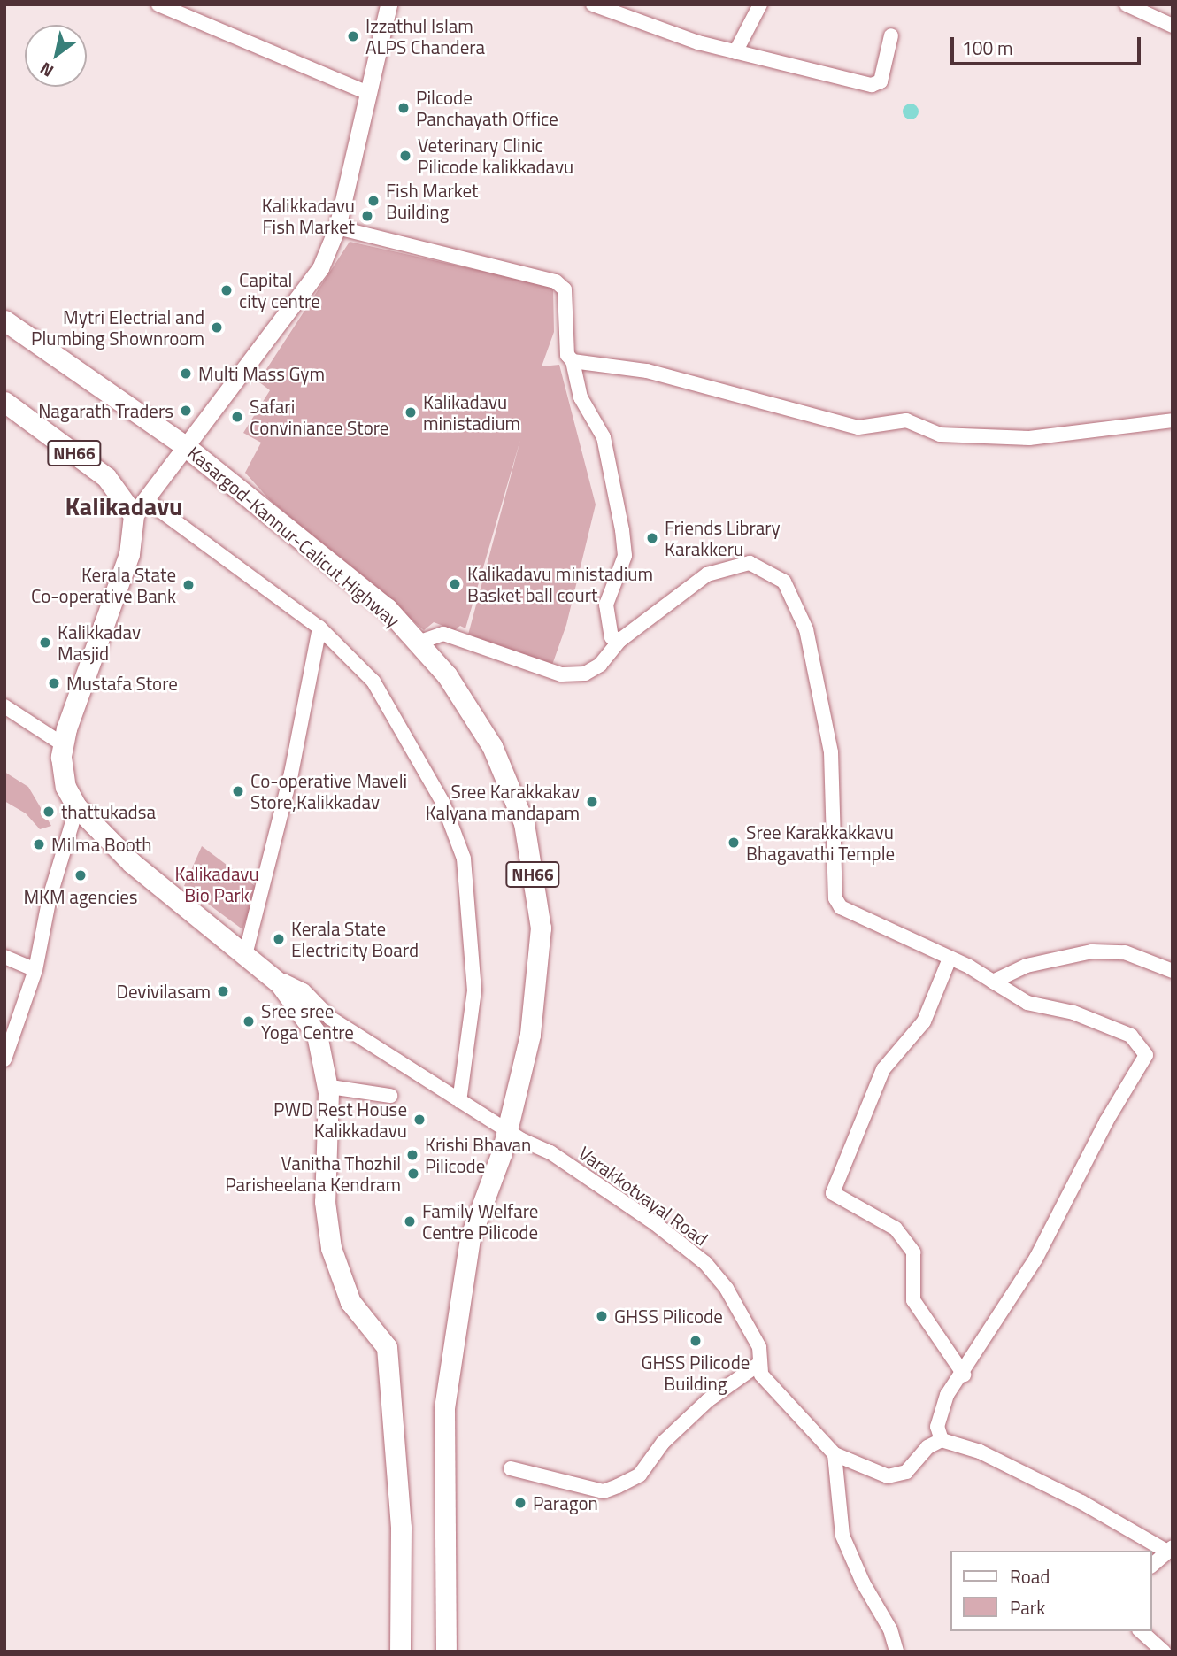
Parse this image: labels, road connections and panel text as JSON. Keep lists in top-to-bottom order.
{
  "streets": {
    "highway": ["NH66", "Kasargod-Kannur-Calicut Highway"],
    "street": ["Varakkotvayal Road"]
  },
  "crossings": [
    ["Kasargod-Kannur-Calicut Highway", "Varakkotvayal Road"]
  ],
  "districts": ["Kalikadavu"],
  "parks": ["Kalikadavu Bio Park"],
  "places": [
    "Izzathul Islam ALPS Chandera",
    "Pilcode Panchayath Office",
    "Veterinary Clinic Pilicode kalikkadavu",
    "Fish Market Building",
    "Kalikkadavu Fish Market",
    "Capital city centre",
    "Mytri Electrial and Plumbing Shownroom",
    "Multi Mass Gym",
    "Nagarath Traders",
    "Kalikadavu ministadium",
    "Safari Conviniance Store",
    "Friends Library Karakkeru",
    "Kalikadavu ministadium Basket ball court",
    "Kerala State Co-operative Bank",
    "Kalikkadav Masjid",
    "Mustafa Store",
    "Co-operative Maveli Store,Kalikkadav",
    "Sree Karakkakav Kalyana mandapam",
    "thattukadsa",
    "Sree Karakkakkavu Bhagavathi Temple",
    "Milma Booth",
    "MKM agencies",
    "Kerala State Electricity Board",
    "Devivilasam",
    "Sree sree Yoga Centre",
    "PWD Rest House Kalikkadavu",
    "Krishi Bhavan Pilicode",
    "Vanitha Thozhil Parisheelana Kendram",
    "Family Welfare Centre Pilicode",
    "GHSS Pilicode",
    "GHSS Pilicode Building",
    "Paragon"
  ],
  "legend": ["Road", "Park"],
  "scale_bar": "100 m",
  "north": "bottom left"
}
